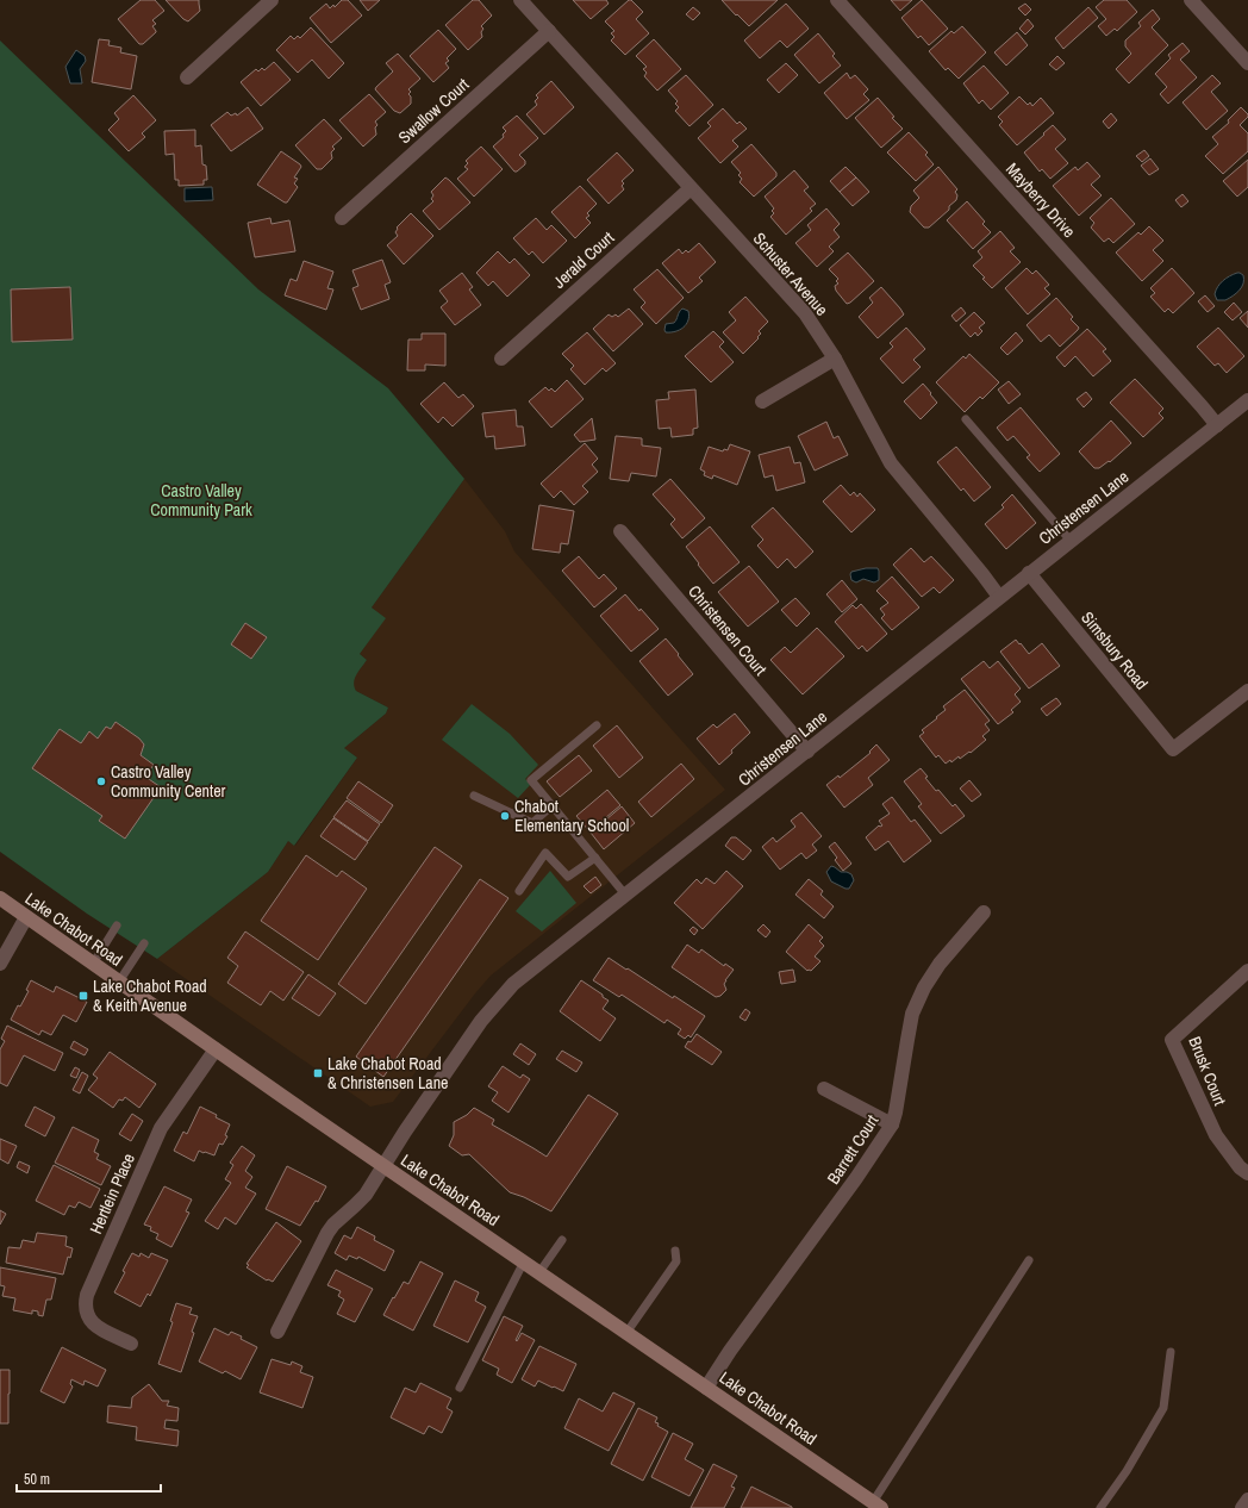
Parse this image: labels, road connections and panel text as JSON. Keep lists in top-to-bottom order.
{
  "streets": {
    "main road": ["Lake Chabot Road"],
    "street": [
      "Swallow Court",
      "Mayberry Drive",
      "Jerald Court",
      "Schuster Avenue",
      "Christensen Lane",
      "Christensen Court",
      "Simsbury Road",
      "Brusk Court",
      "Barrett Court",
      "Hertlein Place"
    ]
  },
  "crossings": [
    ["Swallow Court", "Schuster Avenue"],
    ["Mayberry Drive", "Christensen Lane"],
    ["Jerald Court", "Schuster Avenue"],
    ["Schuster Avenue", "Christensen Lane"],
    ["Christensen Lane", "Christensen Court"],
    ["Christensen Lane", "Simsbury Road"],
    ["Christensen Lane", "Lake Chabot Road"],
    ["Lake Chabot Road", "Barrett Court"],
    ["Lake Chabot Road", "Hertlein Place"]
  ],
  "parks": ["Castro Valley Community Park"],
  "places": {
    "other": ["Castro Valley Community Center", "Chabot Elementary School"],
    "transit": ["Lake Chabot Road & Keith Avenue", "Lake Chabot Road & Christensen Lane"]
  },
  "scale_bar": "50 m"
}
